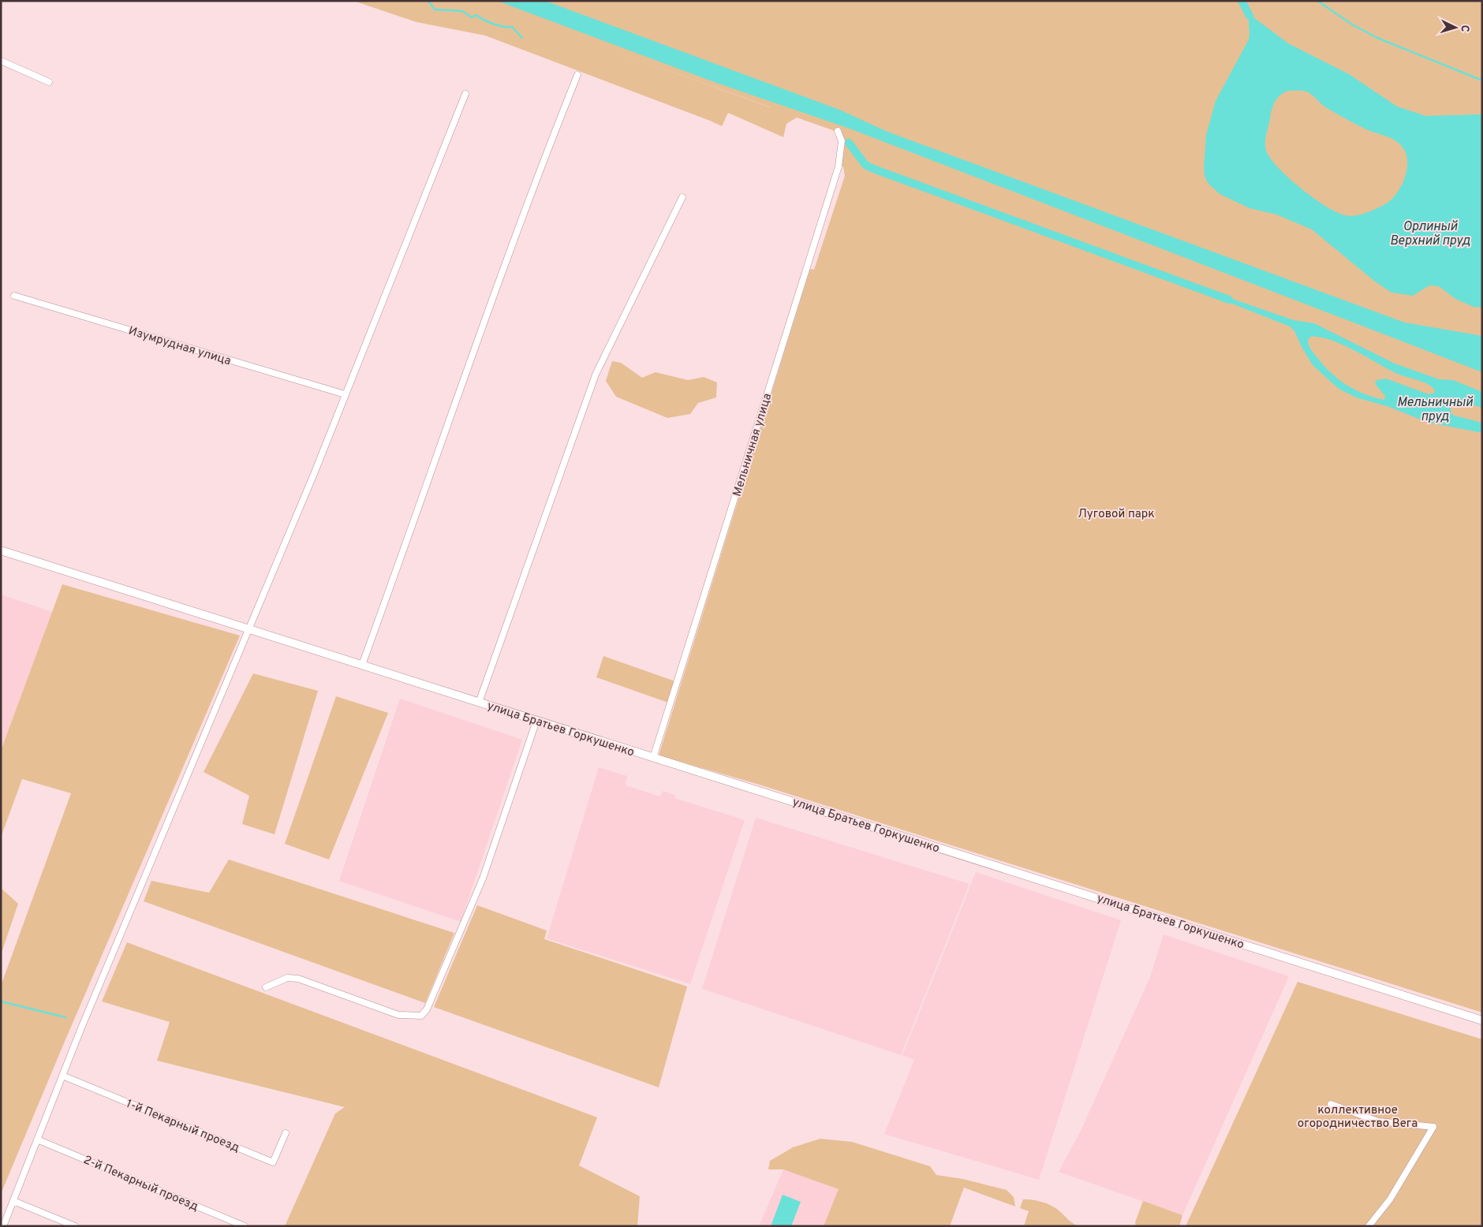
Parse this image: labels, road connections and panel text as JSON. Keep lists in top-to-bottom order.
{
  "streets": {
    "street": [
      "Изумрудная улица",
      "Мельничная улица",
      "улица Братьев Горкушенко",
      "1-й Пекарный проезд",
      "2-й Пекарный проезд"
    ]
  },
  "crossings": [
    ["Мельничная улица", "улица Братьев Горкушенко"]
  ],
  "water": ["Орлиный Верхний пруд", "Мельничный пруд"],
  "parks": ["Луговой парк", "коллективное огородничество Вега"],
  "north": "right"
}
